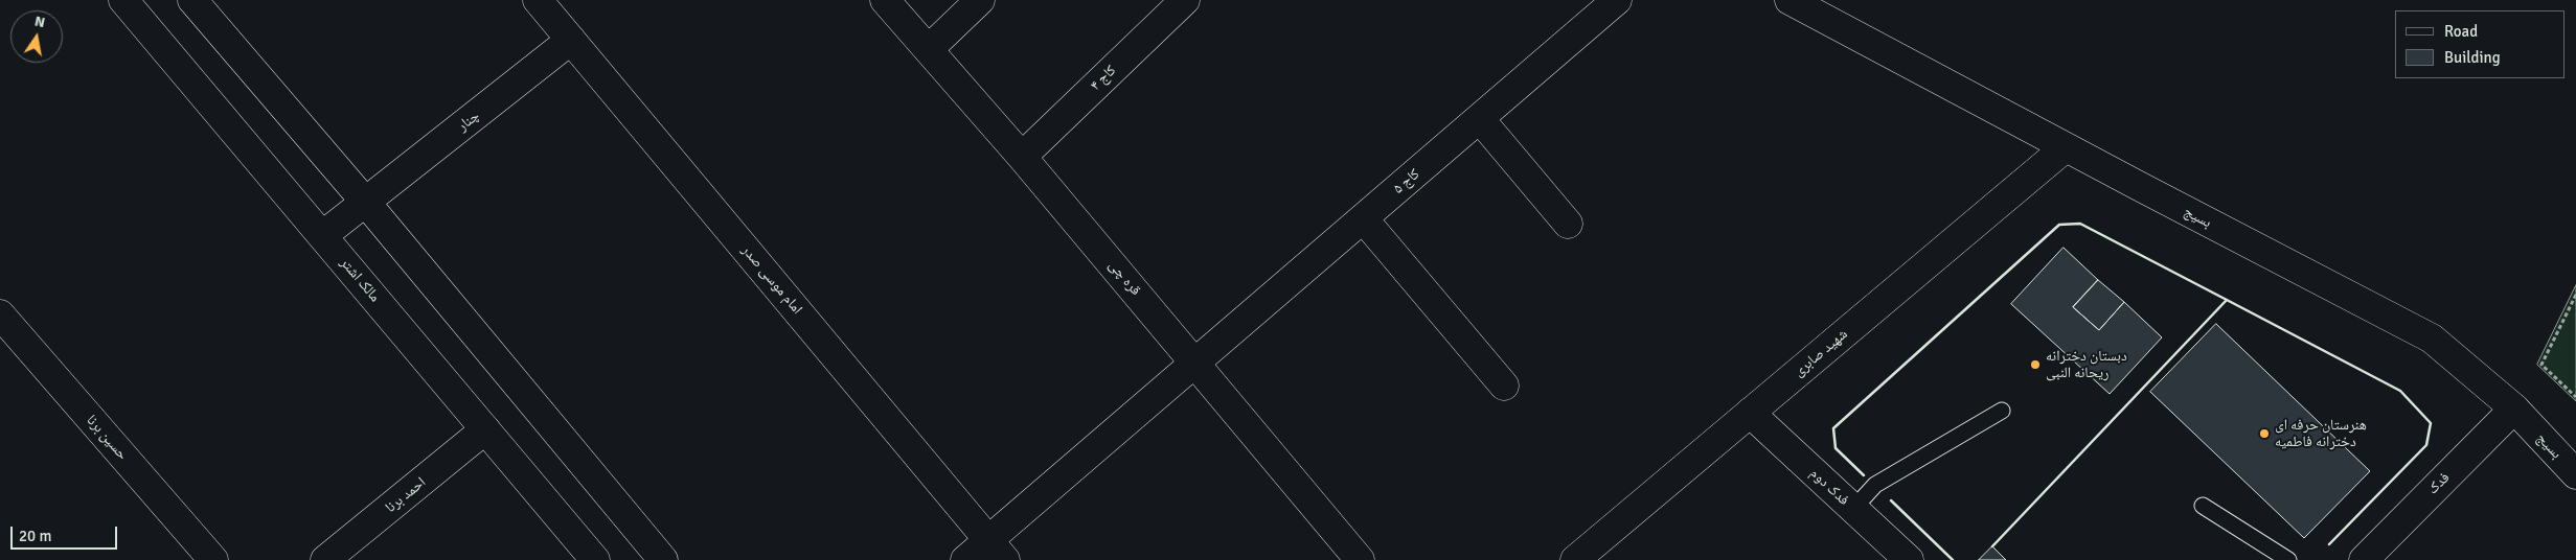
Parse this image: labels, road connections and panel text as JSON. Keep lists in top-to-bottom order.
{
  "streets": {
    "street": [
      "کاج ۴",
      "چنار",
      "کاج ۵",
      "بسیج",
      "قره چی",
      "مالک اشتر",
      "امام موسی صدر",
      "شهید صابری",
      "حسین برنا",
      "فدک",
      "فدک دوم",
      "احمد برنا"
    ]
  },
  "crossings": [
    ["کاج ۴", "قره چی"],
    ["چنار", "مالک اشتر"],
    ["چنار", "امام موسی صدر"],
    ["کاج ۵", "قره چی"],
    ["کاج ۵", "امام موسی صدر"],
    ["بسیج", "شهید صابری"],
    ["بسیج", "فدک"],
    ["مالک اشتر", "احمد برنا"],
    ["شهید صابری", "فدک دوم"]
  ],
  "places": ["دبستان دخترانه ریحانه النبی", "هنرستان حرفه ای دخترانه فاطمیه"],
  "legend": ["Road", "Building"],
  "scale_bar": "20 m",
  "north": "top"
}
